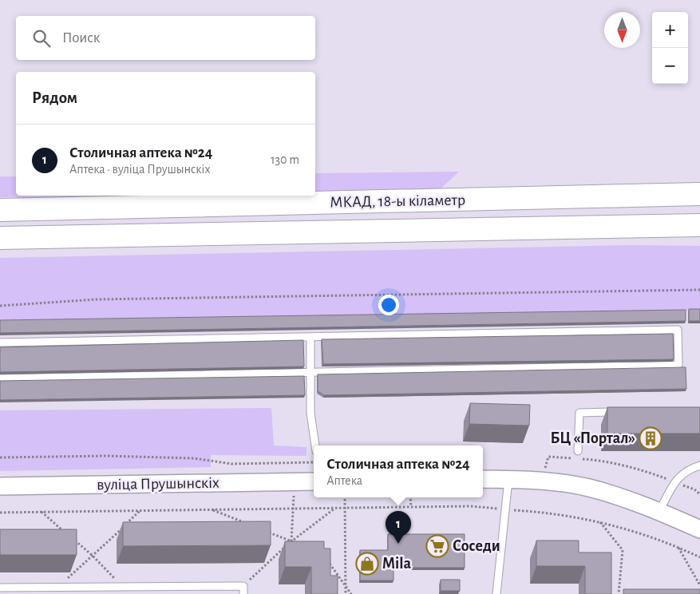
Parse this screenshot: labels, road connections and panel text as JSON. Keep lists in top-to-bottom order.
{
  "streets": {
    "highway": ["МКАД, 18-ы кіламетр"],
    "street": ["вуліца Прушынскіх"]
  },
  "places": {
    "building": ["БЦ «Портал»"],
    "supermarket": ["Соседи"],
    "shop": ["Mila"]
  },
  "north": "bottom",
  "page": {
    "map_buttons": ["+", "−"],
    "search": "Поиск",
    "heading": "Рядом",
    "list": [
      {
        "mark": "1",
        "name": "Столичная аптека №24",
        "note": "Аптека · вуліца Прушынскіх",
        "value": "130 m"
      }
    ],
    "popup": ["Столичная аптека №24", "Аптека"],
    "pins": "1"
  }
}
